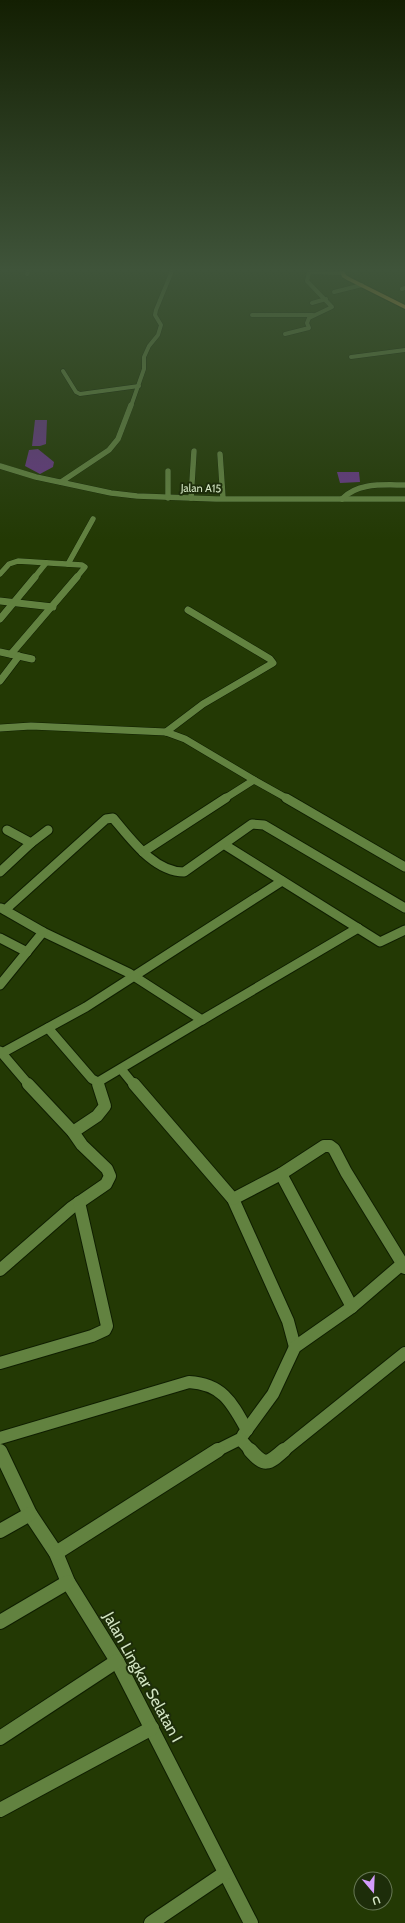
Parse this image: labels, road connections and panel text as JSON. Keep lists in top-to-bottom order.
{
  "streets": {
    "street": ["Jalan A15", "Jalan Lingkar Selatan I"]
  },
  "north": "bottom"
}
